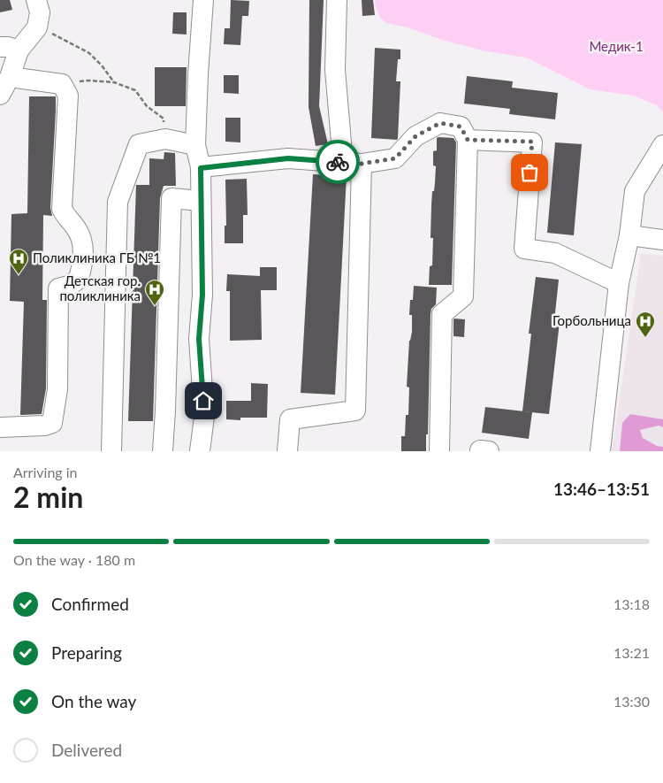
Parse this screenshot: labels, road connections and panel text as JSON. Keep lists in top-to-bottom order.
{
  "parks": ["Медик-1"],
  "places": {
    "hospital": ["Поликлиника ГБ №1", "Детская гор. поликлиника", "Горбольница"]
  },
  "page": {
    "heading": ["2 min", "Arriving in", "13:46–13:51"],
    "bar": "On the way · 180 m",
    "list": [
      ["Confirmed", "13:18"],
      ["Preparing", "13:21"],
      ["On the way", "13:30"],
      "Delivered"
    ]
  }
}
